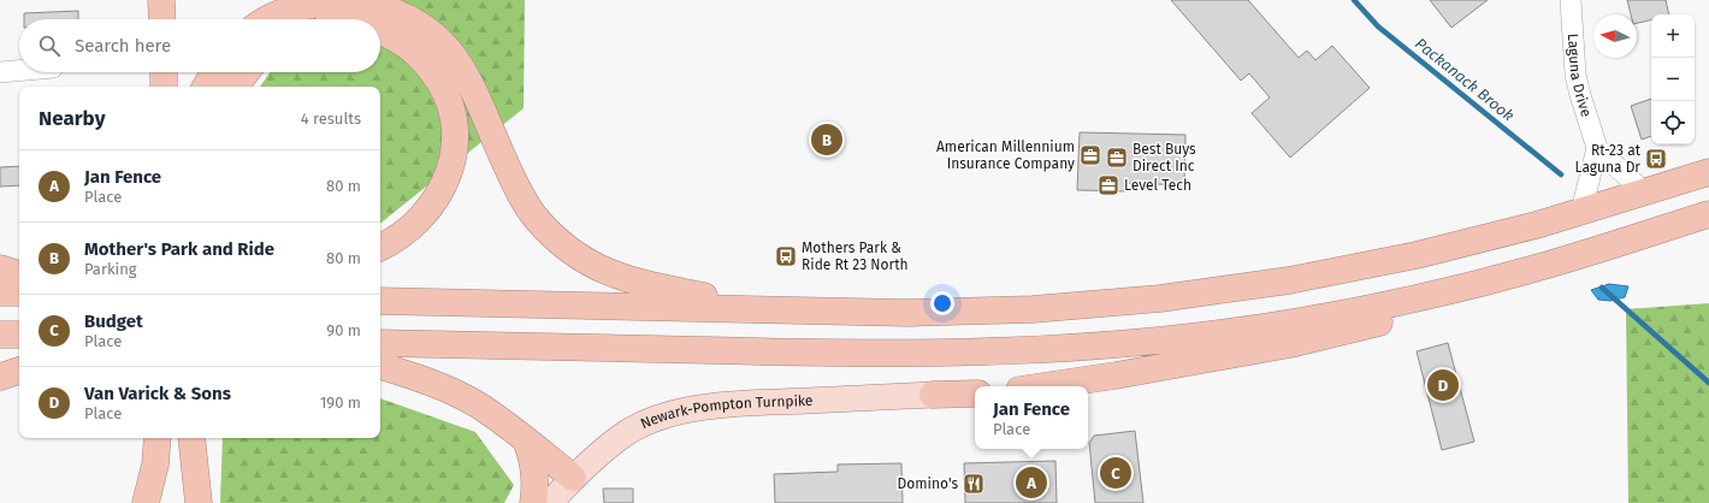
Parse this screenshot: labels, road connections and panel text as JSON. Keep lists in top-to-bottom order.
{
  "streets": {
    "main road": ["Newark-Pompton Turnpike"],
    "street": ["Laguna Drive"]
  },
  "water": ["Packanack Brook"],
  "places": {
    "office": ["American Millennium Insurance Company", "Best Buys Direct Inc", "Level Tech"],
    "bus stop": ["Rt-23 at Laguna Dr", "Mothers Park & Ride Rt 23 North"],
    "restaurant": ["Domino's"]
  },
  "north": "left",
  "page": {
    "map_buttons": ["+", "−"],
    "search": "Search here",
    "heading": ["Nearby", "4 results"],
    "pins": [
      "B",
      "D",
      "C",
      "A"
    ],
    "list": [
      {
        "mark": "A",
        "name": "Jan Fence",
        "note": "Place",
        "value": "80 m"
      },
      {
        "mark": "B",
        "name": "Mother's Park and Ride",
        "note": "Parking",
        "value": "80 m"
      },
      {
        "mark": "C",
        "name": "Budget",
        "note": "Place",
        "value": "90 m"
      },
      {
        "mark": "D",
        "name": "Van Varick & Sons",
        "note": "Place",
        "value": "190 m"
      }
    ],
    "popup": ["Jan Fence", "Place"]
  }
}
